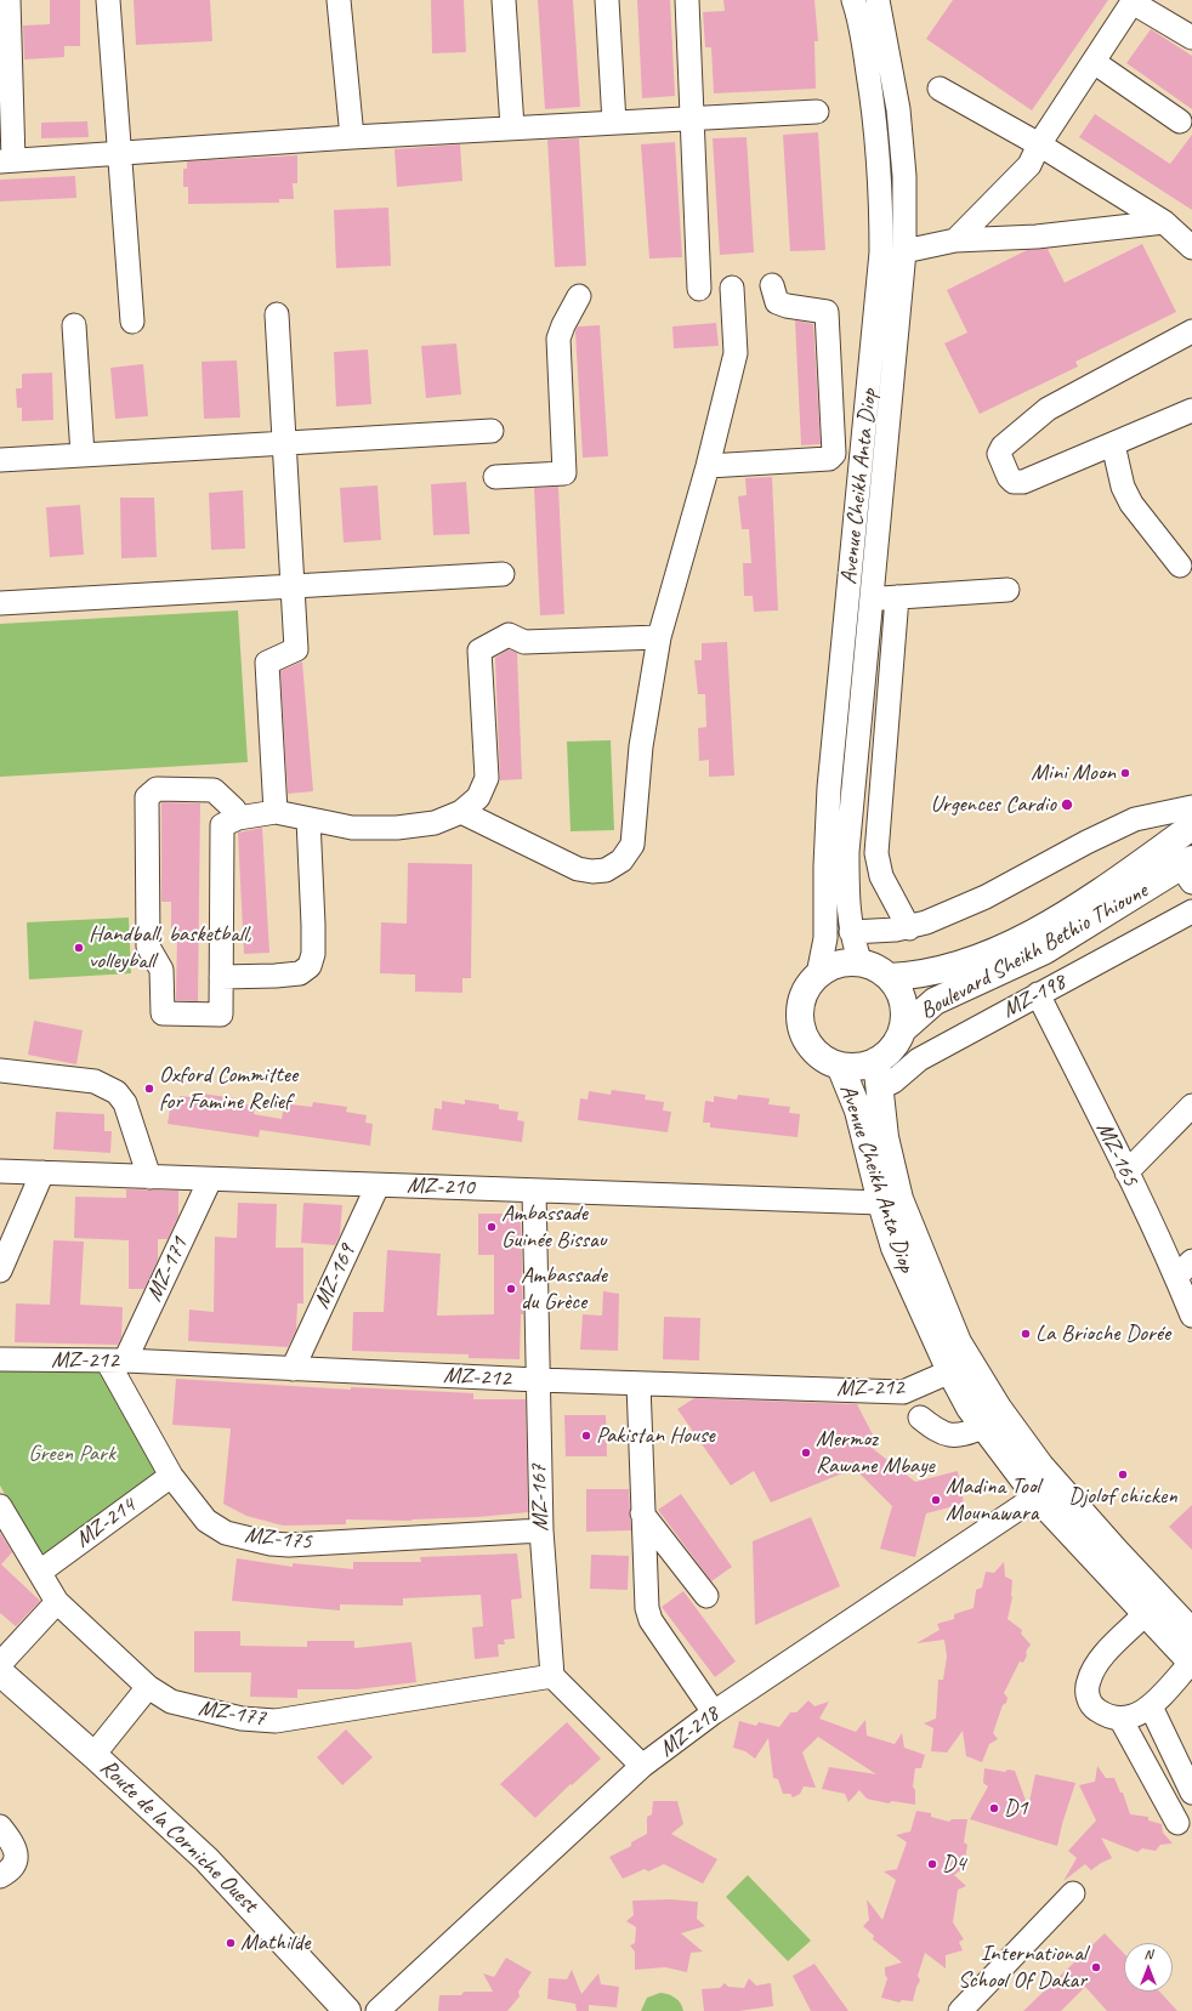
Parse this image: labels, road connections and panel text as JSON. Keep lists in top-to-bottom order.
{
  "streets": {
    "main road": ["Avenue Cheikh Anta Diop", "Boulevard Sheikh Bethio Thioune", "Route de la Corniche Ouest"],
    "street": [
      "MZ-198",
      "MZ-165",
      "MZ-210",
      "MZ-171",
      "MZ-169",
      "MZ-212",
      "MZ-167",
      "MZ-214",
      "MZ-175",
      "MZ-177",
      "MZ-218"
    ]
  },
  "crossings": [
    ["Avenue Cheikh Anta Diop", "Boulevard Sheikh Bethio Thioune"],
    ["Avenue Cheikh Anta Diop", "MZ-198"],
    ["Avenue Cheikh Anta Diop", "MZ-210"],
    ["Avenue Cheikh Anta Diop", "MZ-212"],
    ["Avenue Cheikh Anta Diop", "MZ-218"],
    ["MZ-198", "MZ-165"],
    ["MZ-210", "MZ-171"],
    ["MZ-210", "MZ-169"],
    ["MZ-210", "MZ-167"],
    ["MZ-171", "MZ-212"],
    ["MZ-171", "MZ-175"],
    ["MZ-169", "MZ-212"],
    ["MZ-212", "MZ-167"],
    ["MZ-212", "MZ-175"],
    ["MZ-167", "MZ-175"],
    ["MZ-167", "MZ-177"],
    ["MZ-214", "MZ-175"],
    ["MZ-214", "MZ-177"]
  ],
  "parks": ["Green Park"],
  "places": [
    "Mini Moon",
    "Urgences Cardio",
    "Handball, basketball, volleyball",
    "Oxford Committee for Famine Relief",
    "Ambassade Guinée Bissau",
    "Ambassade du Grèce",
    "La Brioche Dorée",
    "Pakistan House",
    "Mermoz Rawane Mbaye",
    "Djolof chicken",
    "Madina Tool Mounawara",
    "D1",
    "D4",
    "Mathilde",
    "International School Of Dakar"
  ],
  "north": "top"
}
